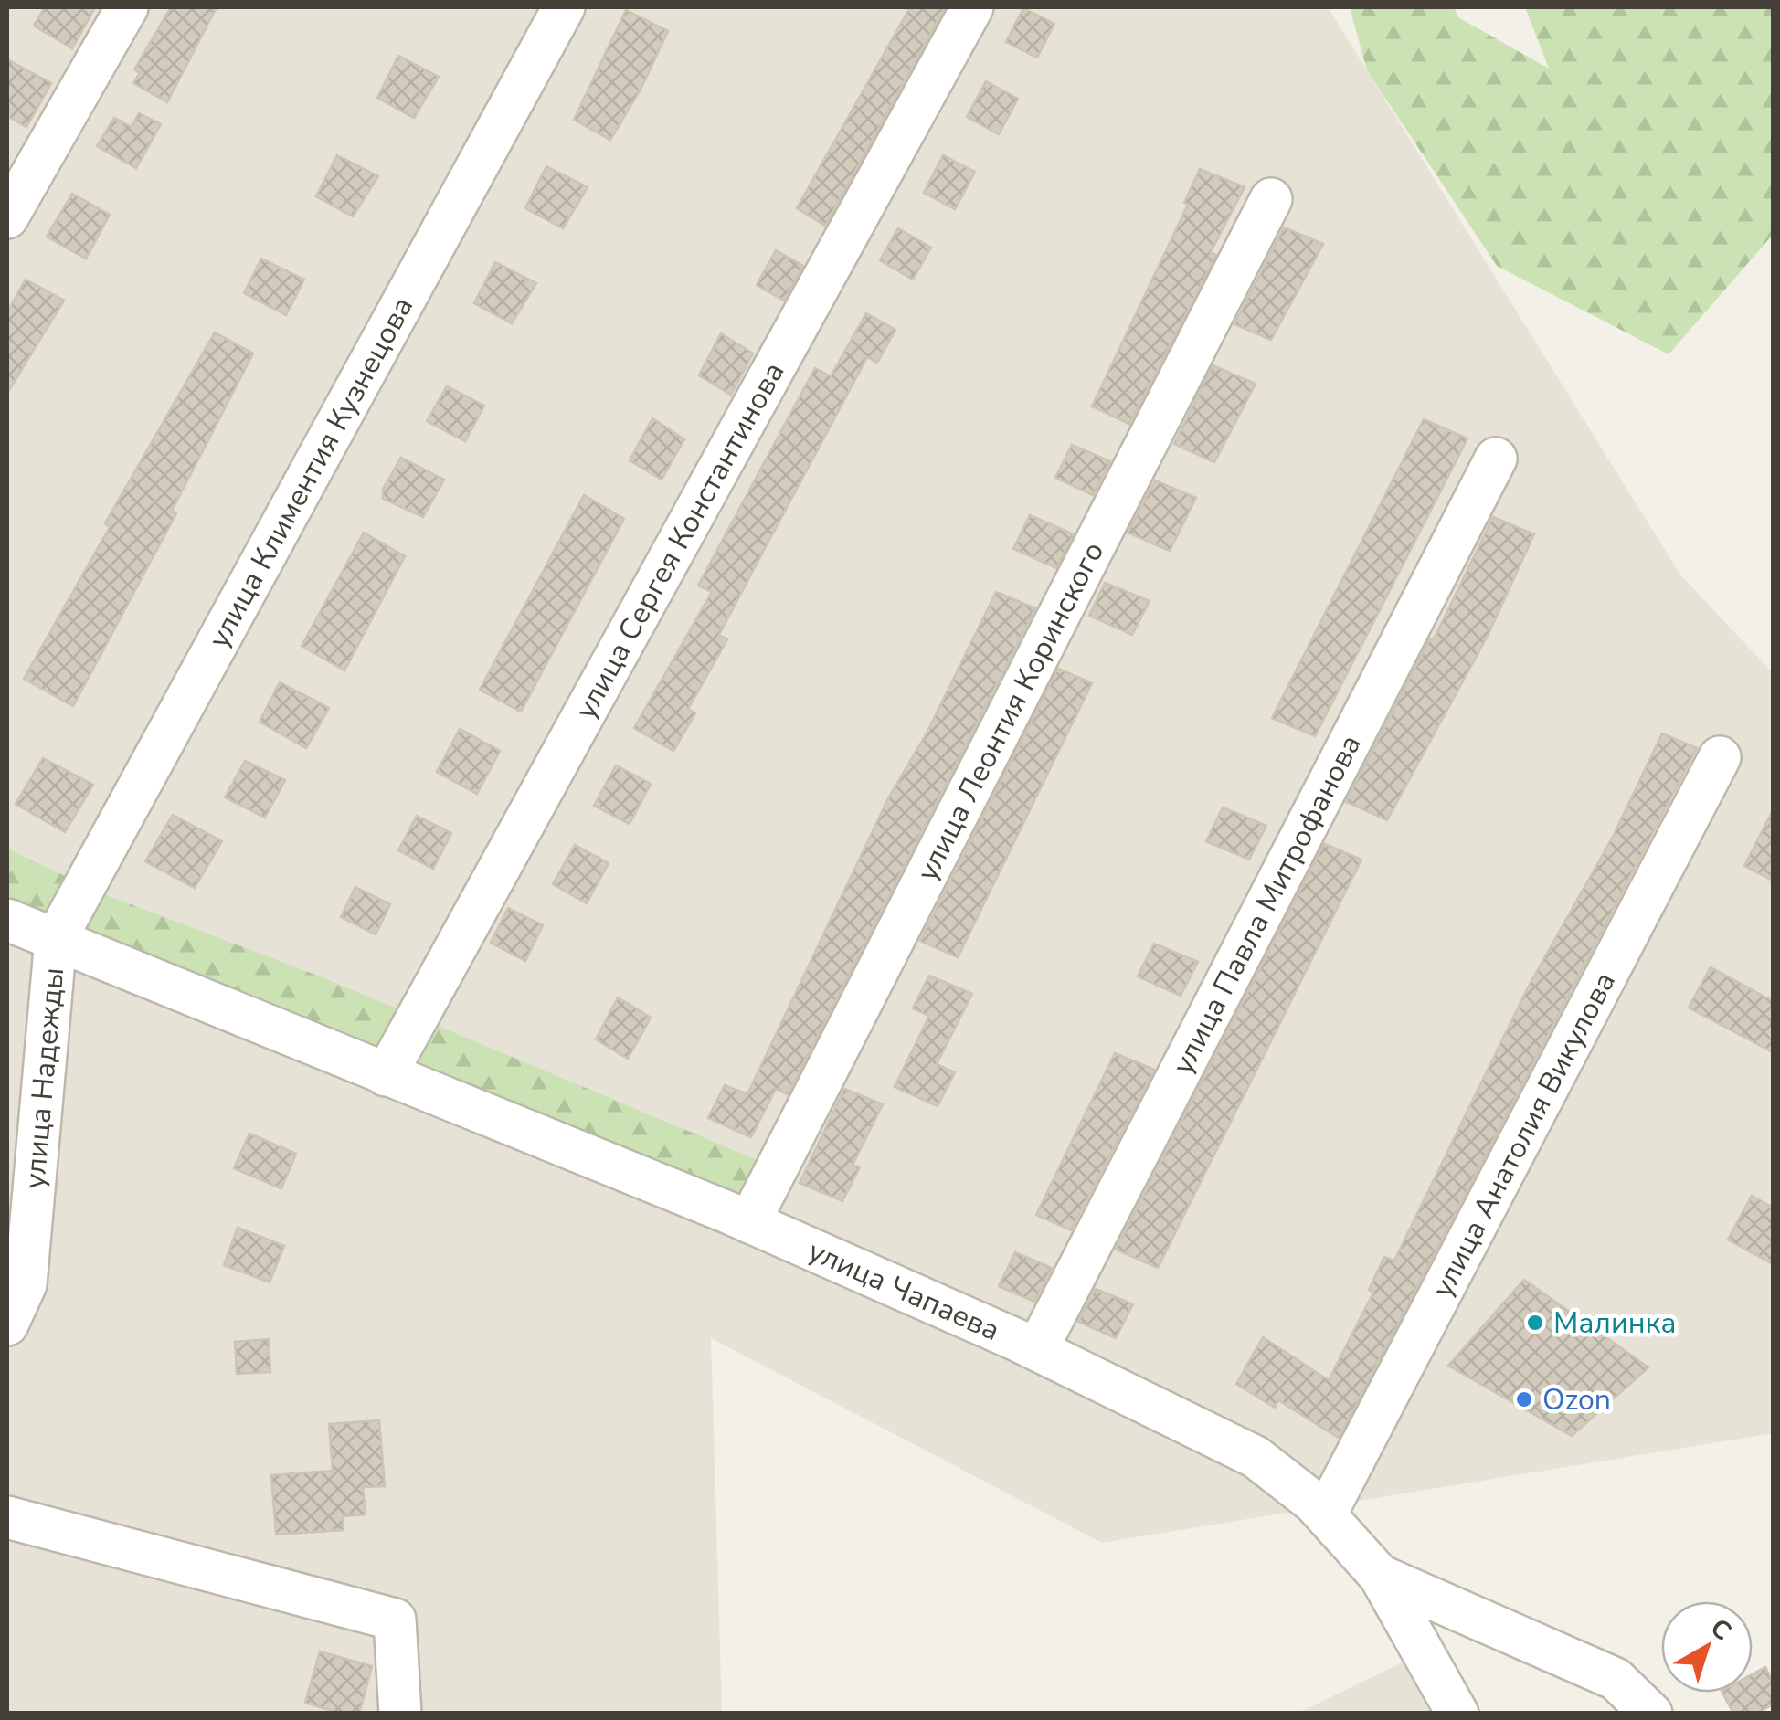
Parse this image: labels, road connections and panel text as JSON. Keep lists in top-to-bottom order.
{
  "streets": {
    "street": [
      "улица Климентия Кузнецова",
      "улица Сергея Константинова",
      "улица Леонтия Коринского",
      "улица Павла Митрофанова",
      "улица Надежды",
      "улица Анатолия Викулова",
      "улица Чапаева"
    ]
  },
  "crossings": [
    ["улица Климентия Кузнецова", "улица Надежды"],
    ["улица Климентия Кузнецова", "улица Чапаева"],
    ["улица Сергея Константинова", "улица Чапаева"],
    ["улица Леонтия Коринского", "улица Чапаева"],
    ["улица Павла Митрофанова", "улица Чапаева"],
    ["улица Надежды", "улица Чапаева"],
    ["улица Анатолия Викулова", "улица Чапаева"]
  ],
  "places": ["Малинка", "Ozon"],
  "north": "top right"
}
